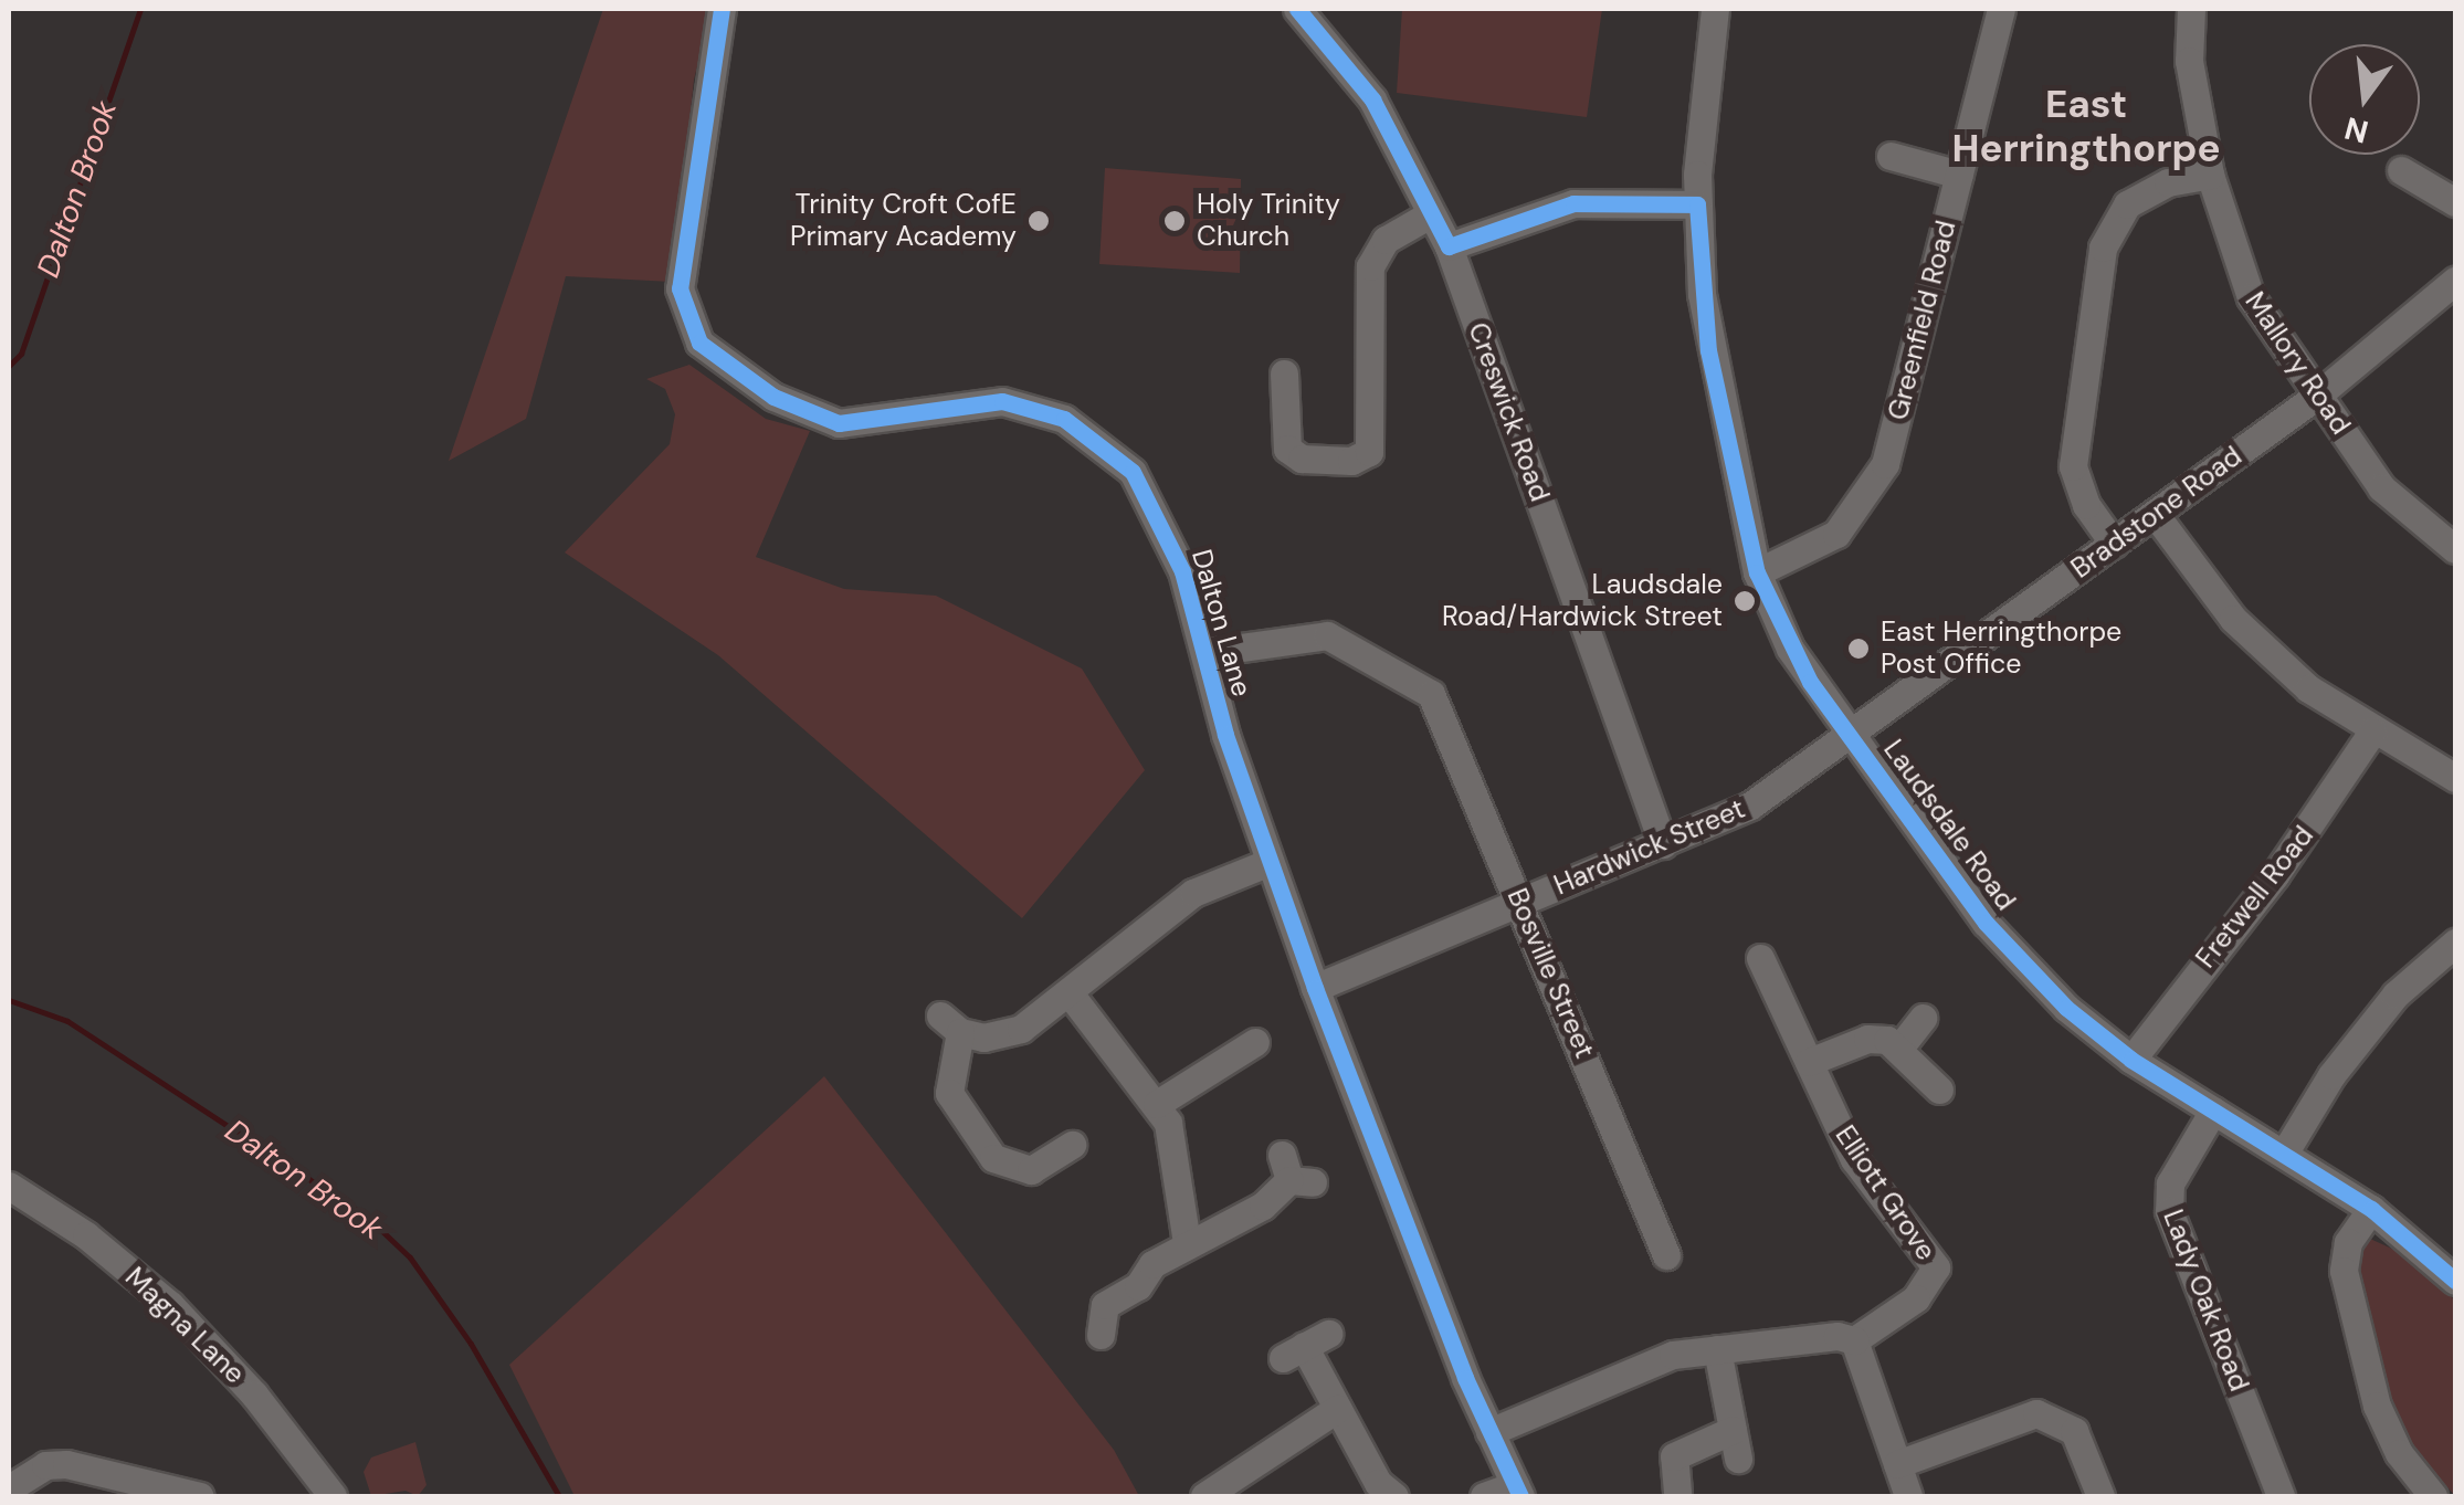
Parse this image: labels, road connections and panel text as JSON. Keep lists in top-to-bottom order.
{
  "streets": {
    "street": [
      "Greenfield Road",
      "Mallory Road",
      "Creswick Road",
      "Bradstone Road",
      "Dalton Lane",
      "Laudsdale Road",
      "Hardwick Street",
      "Fretwell Road",
      "Bosville Street",
      "Elliott Grove",
      "Lady Oak Road",
      "Magna Lane"
    ]
  },
  "crossings": [
    ["Greenfield Road", "Laudsdale Road"],
    ["Mallory Road", "Bradstone Road"],
    ["Creswick Road", "Hardwick Street"],
    ["Bradstone Road", "Laudsdale Road"],
    ["Bradstone Road", "Hardwick Street"],
    ["Dalton Lane", "Hardwick Street"],
    ["Laudsdale Road", "Hardwick Street"],
    ["Laudsdale Road", "Fretwell Road"],
    ["Laudsdale Road", "Lady Oak Road"],
    ["Hardwick Street", "Bosville Street"]
  ],
  "districts": ["East Herringthorpe"],
  "water": ["Dalton Brook"],
  "places": [
    "Trinity Croft CofE Primary Academy",
    "Holy Trinity Church",
    "Laudsdale Road/Hardwick Street",
    "East Herringthorpe Post Office"
  ],
  "north": "bottom"
}
